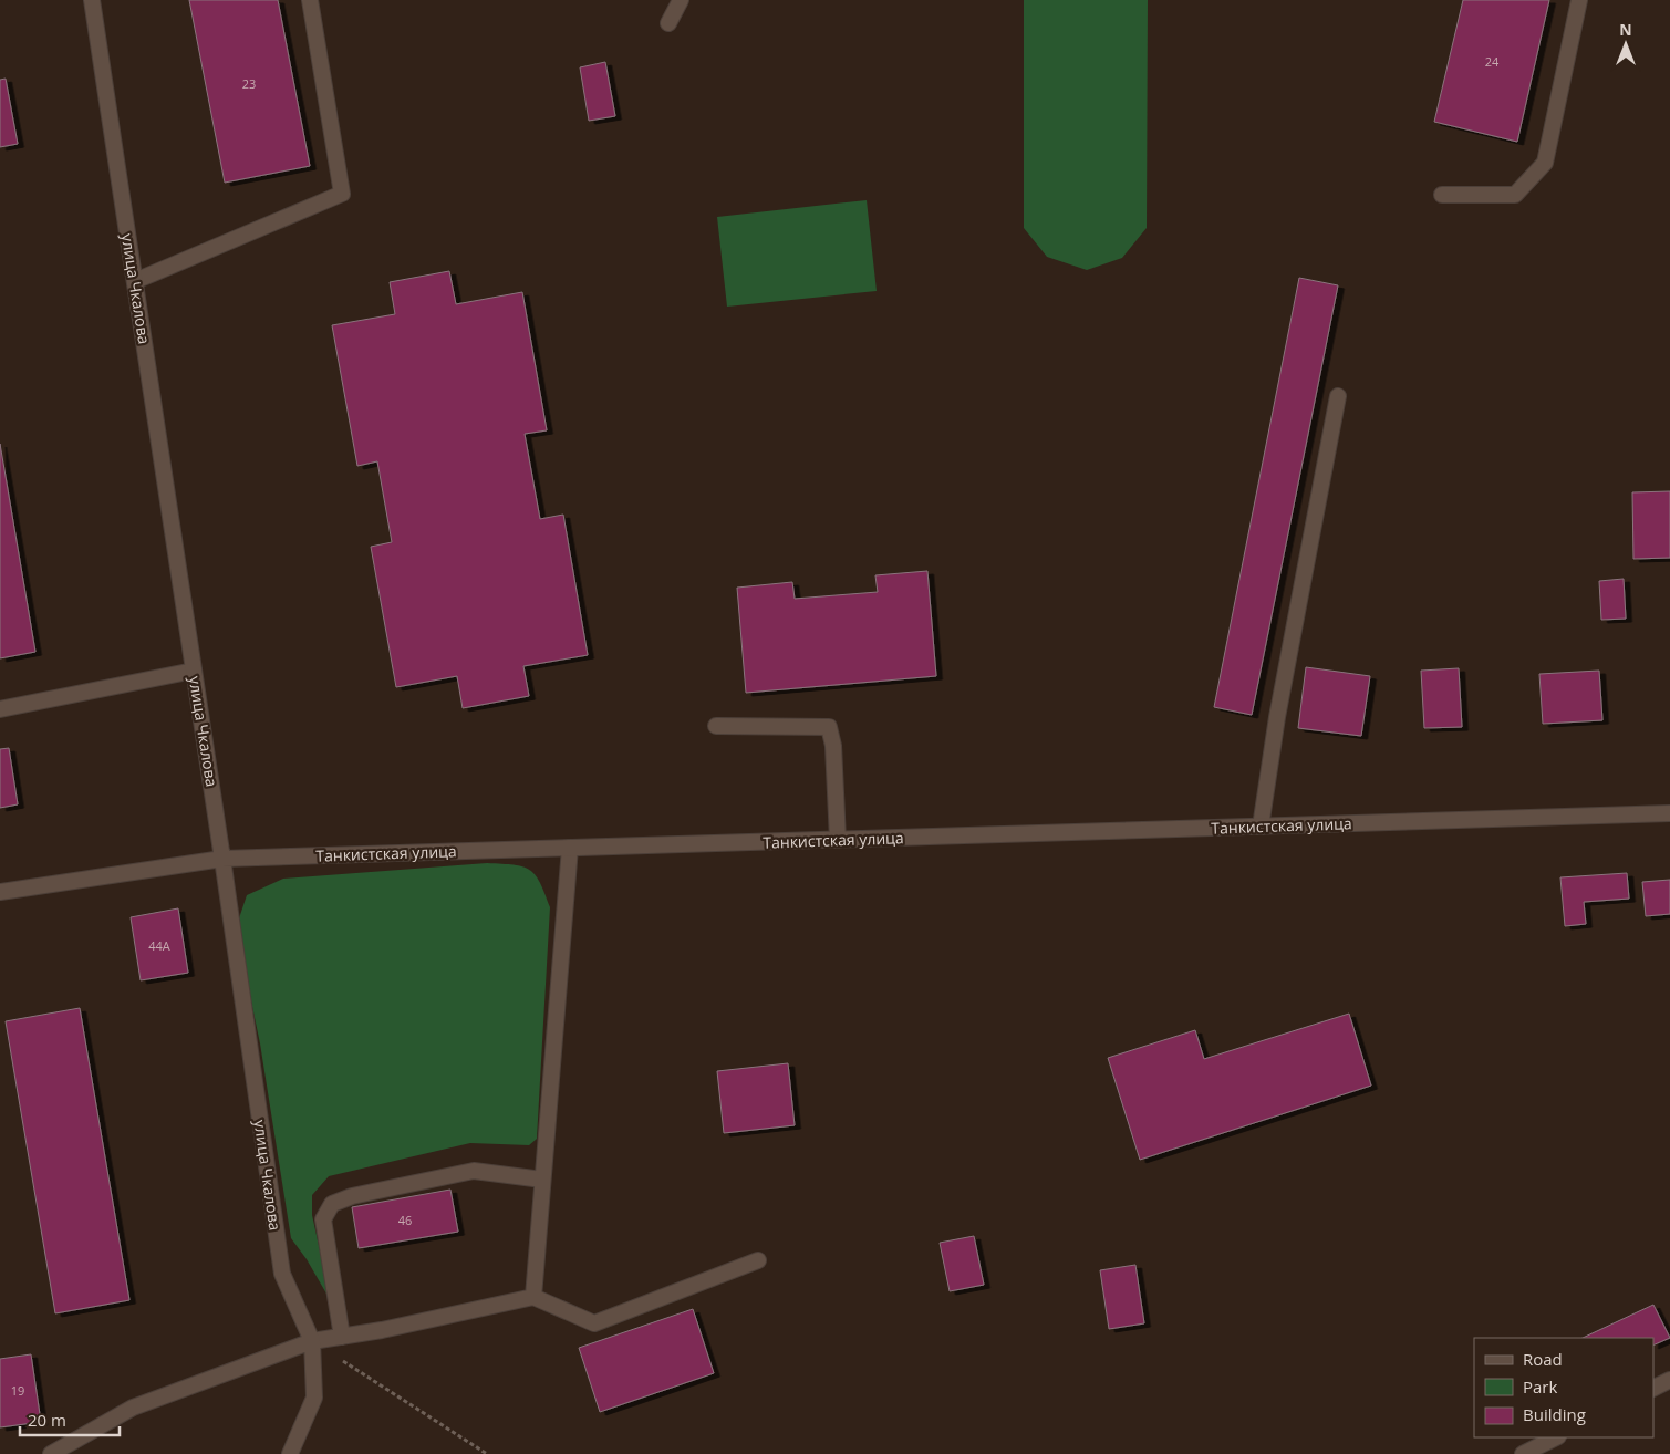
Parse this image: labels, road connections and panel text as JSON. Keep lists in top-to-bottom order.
{
  "streets": {
    "street": ["улица Чкалова", "Танкистская улица"]
  },
  "crossings": [
    ["улица Чкалова", "Танкистская улица"]
  ],
  "house_numbers": [
    "24",
    "23",
    "44А",
    "46",
    "19"
  ],
  "legend": ["Road", "Park", "Building"],
  "scale_bar": "20 m",
  "north": "top"
}
